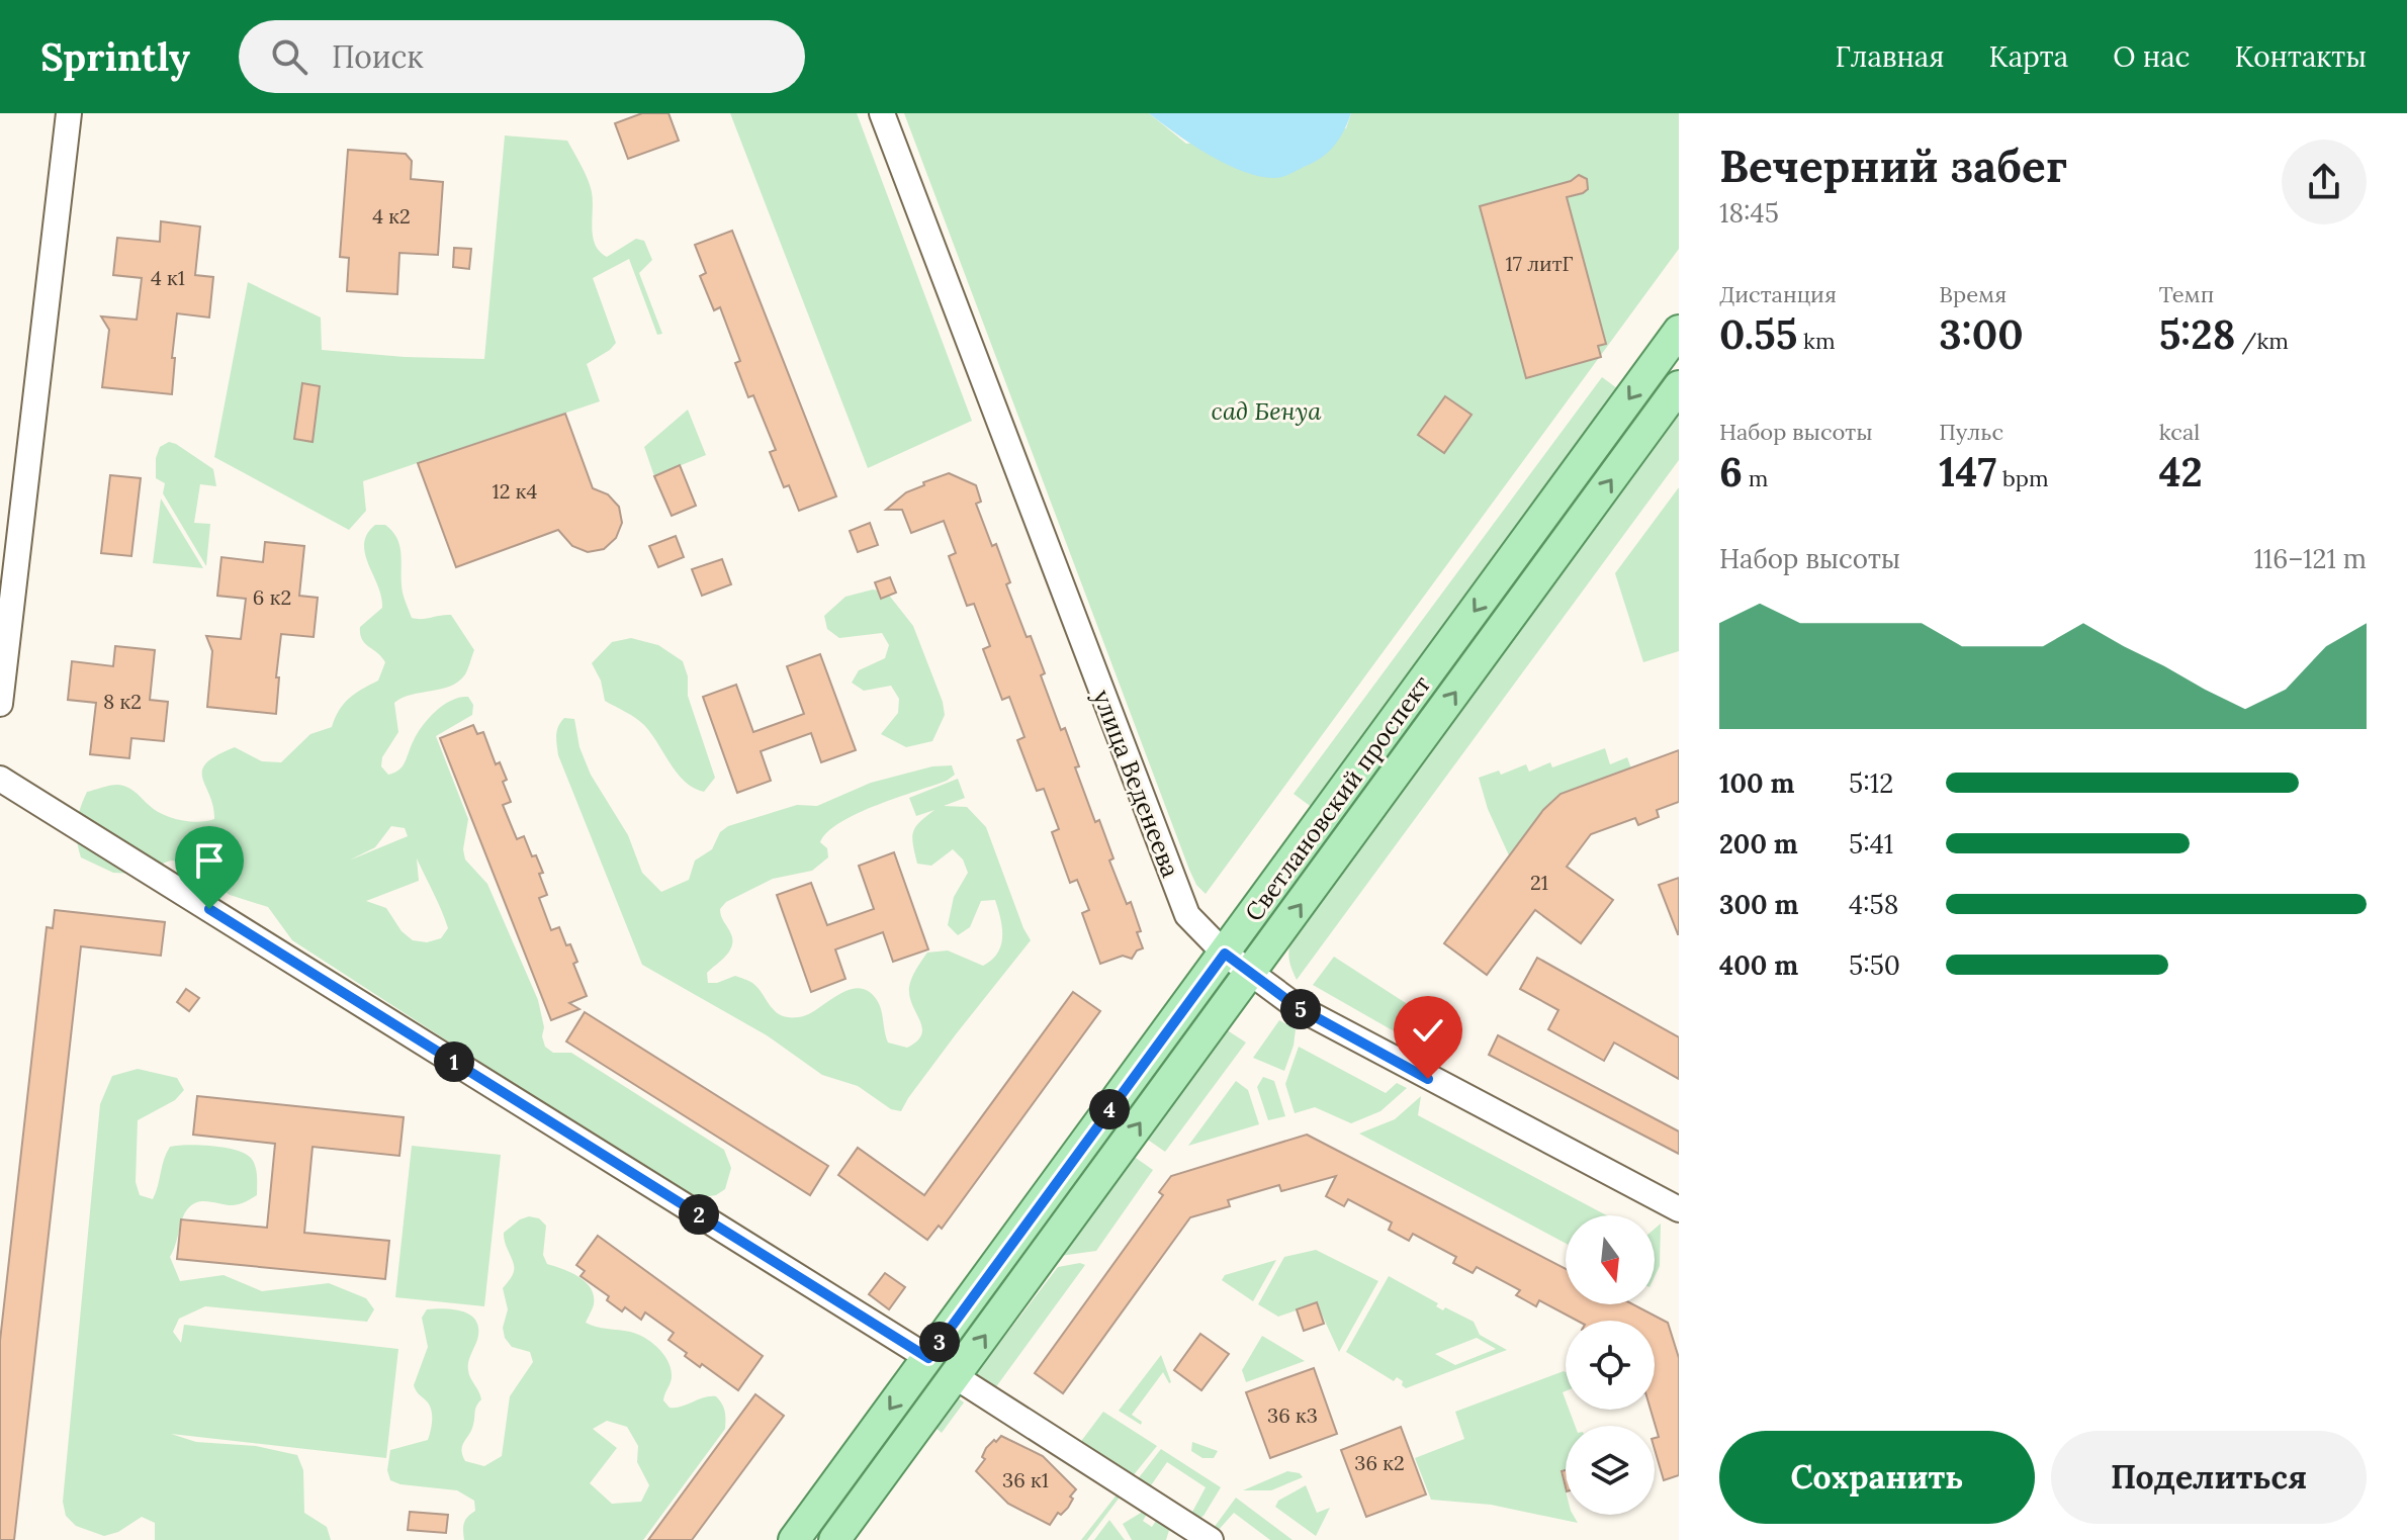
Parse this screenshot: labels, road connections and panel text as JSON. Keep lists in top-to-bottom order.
{
  "streets": {
    "main road": ["Светлановский проспект"],
    "street": ["улица Веденеева"]
  },
  "crossings": [
    ["улица Веденеева", "Светлановский проспект"]
  ],
  "parks": ["сад Бенуа"],
  "house_numbers": [
    "4 к2",
    "17 литГ",
    "4 к1",
    "12 к4",
    "6 к2",
    "8 к2",
    "21",
    "36 к3",
    "36 к2",
    "36 к1"
  ],
  "north": "bottom",
  "page": {
    "header": "Sprintly",
    "search": "Поиск",
    "nav": [
      "Главная",
      "Карта",
      "О нас",
      "Контакты"
    ],
    "heading": ["Вечерний забег", "18:45"],
    "stats": [
      ["Дистанция", "0.55 km"],
      ["Время", "3:00"],
      ["Темп", "5:28 /km"],
      ["Набор высоты", "6 m"],
      ["Пульс", "147 bpm"],
      ["kcal", "42"]
    ],
    "chart": ["Набор высоты", "116–121 m"],
    "list": [
      {
        "name": "100 m",
        "note": "5:12"
      },
      {
        "name": "200 m",
        "note": "5:41"
      },
      {
        "name": "300 m",
        "note": "4:58"
      },
      {
        "name": "400 m",
        "note": "5:50"
      }
    ],
    "pins": [
      "5",
      "1",
      "4",
      "2",
      "3"
    ],
    "buttons": ["Сохранить", "Поделиться"]
  }
}
